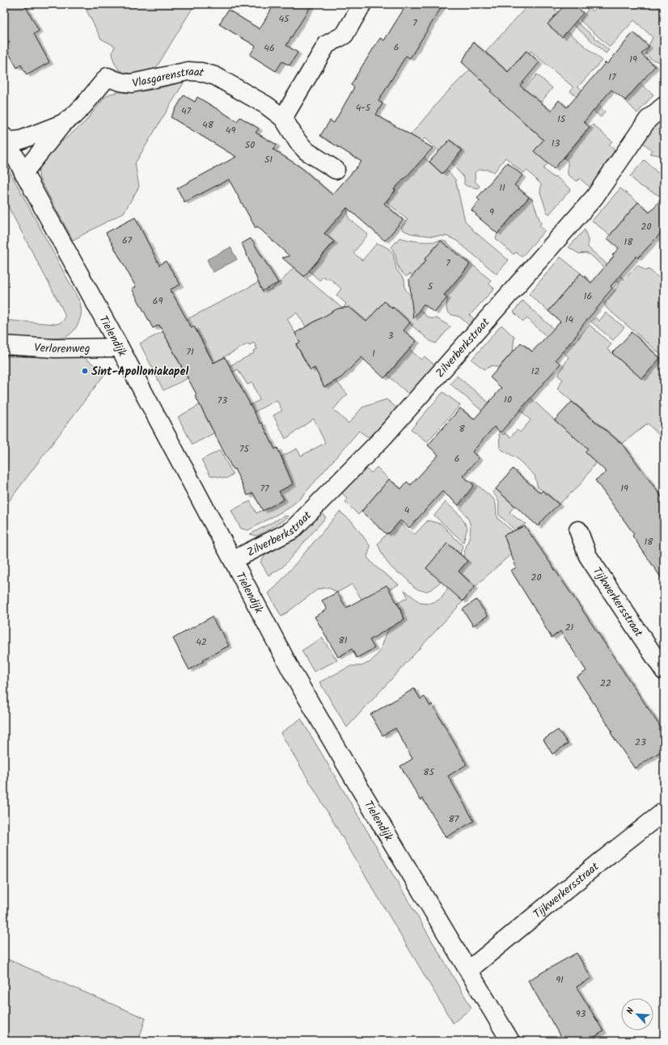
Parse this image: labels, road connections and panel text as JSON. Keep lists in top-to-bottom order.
{
  "streets": {
    "street": [
      "Vlasgarenstraat",
      "Tielendijk",
      "Verlorenweg",
      "Zilverberkstraat",
      "Tijkwerkersstraat"
    ]
  },
  "crossings": [
    ["Vlasgarenstraat", "Tielendijk"],
    ["Tielendijk", "Verlorenweg"],
    ["Tielendijk", "Zilverberkstraat"],
    ["Tielendijk", "Tijkwerkersstraat"]
  ],
  "places": ["Sint-Apolloniakapel"],
  "house_numbers": [
    "45",
    "7",
    "6",
    "46",
    "19",
    "17",
    "4-5",
    "47",
    "15",
    "48",
    "49",
    "13",
    "50",
    "51",
    "11",
    "9",
    "20",
    "67",
    "18",
    "7",
    "5",
    "16",
    "69",
    "14",
    "3",
    "71",
    "1",
    "12",
    "10",
    "73",
    "8",
    "75",
    "6",
    "77",
    "19",
    "4",
    "18",
    "20",
    "21",
    "81",
    "42",
    "22",
    "23",
    "85",
    "87",
    "91",
    "93"
  ],
  "north": "top left"
}
